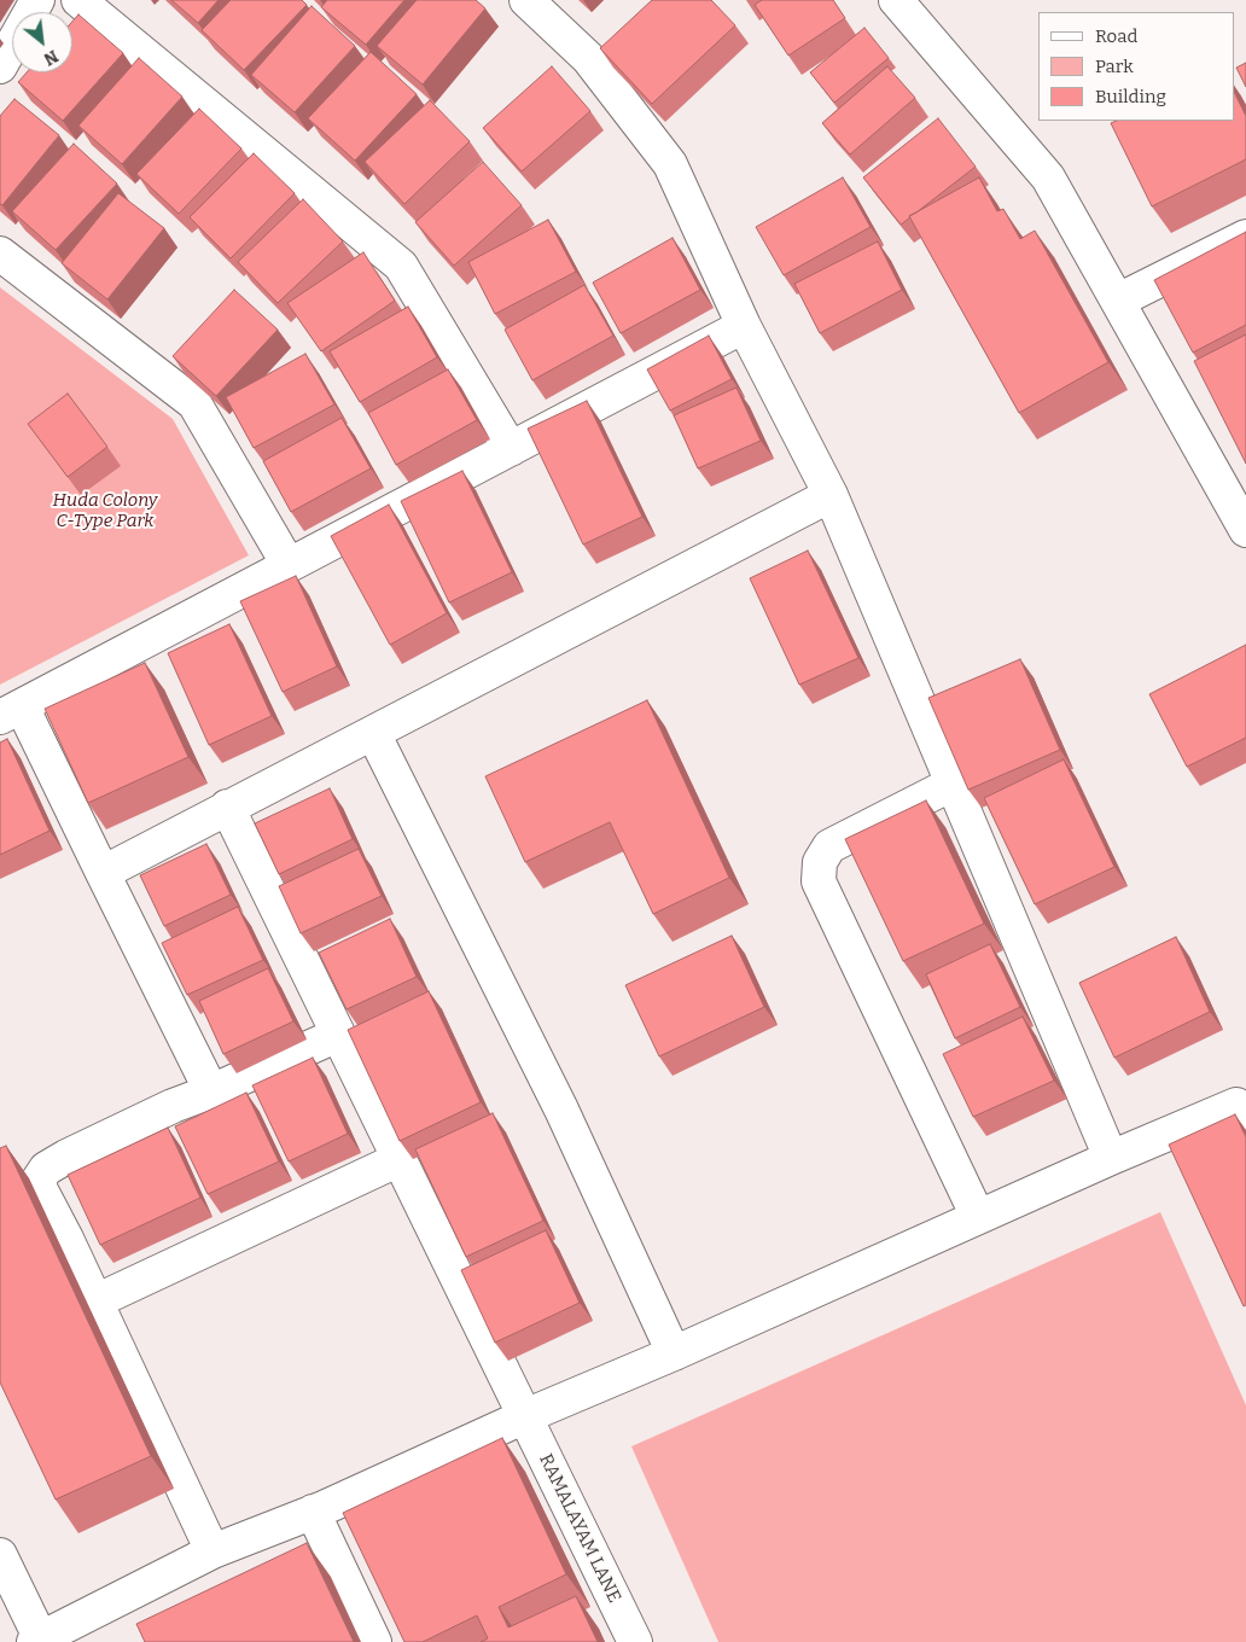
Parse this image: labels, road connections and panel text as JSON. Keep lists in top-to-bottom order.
{
  "streets": {
    "street": ["RAMALAYAM LANE"]
  },
  "parks": ["Huda Colony C-Type Park"],
  "legend": ["Road", "Park", "Building"],
  "north": "bottom right"
}
